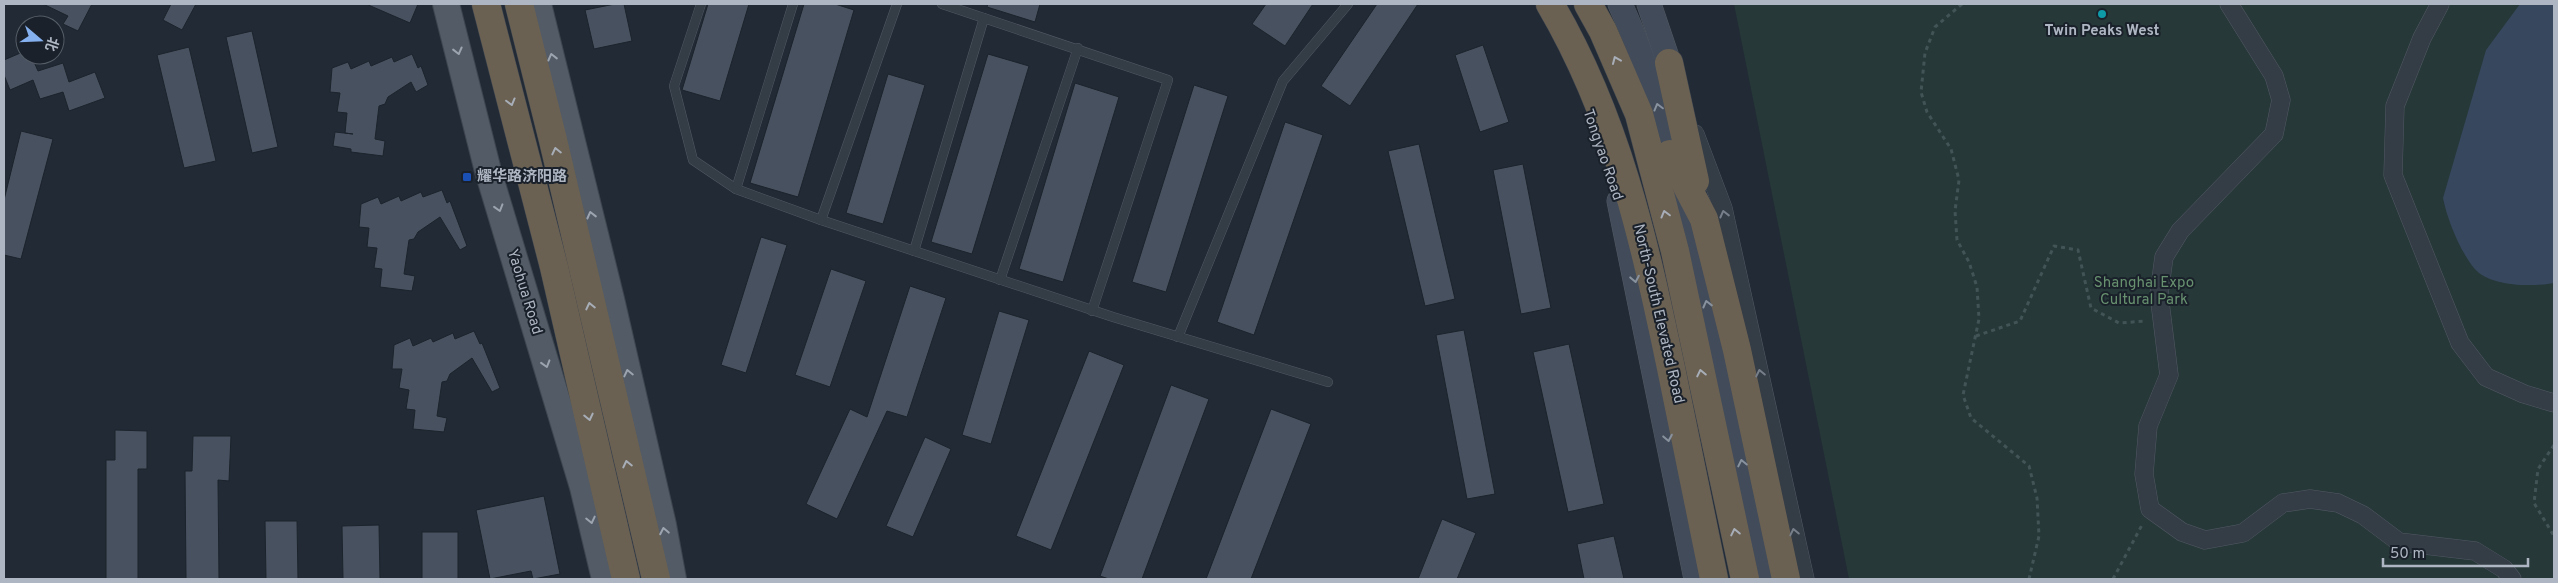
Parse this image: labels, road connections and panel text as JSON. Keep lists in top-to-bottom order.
{
  "streets": {
    "highway": ["North-South Elevated Road"],
    "main road": ["Yaohua Road"],
    "street": ["Tongyao Road"]
  },
  "parks": ["Shanghai Expo Cultural Park"],
  "places": {
    "other": ["Twin Peaks West"],
    "transit": ["耀华路济阳路"]
  },
  "scale_bar": "50 m",
  "north": "right"
}
